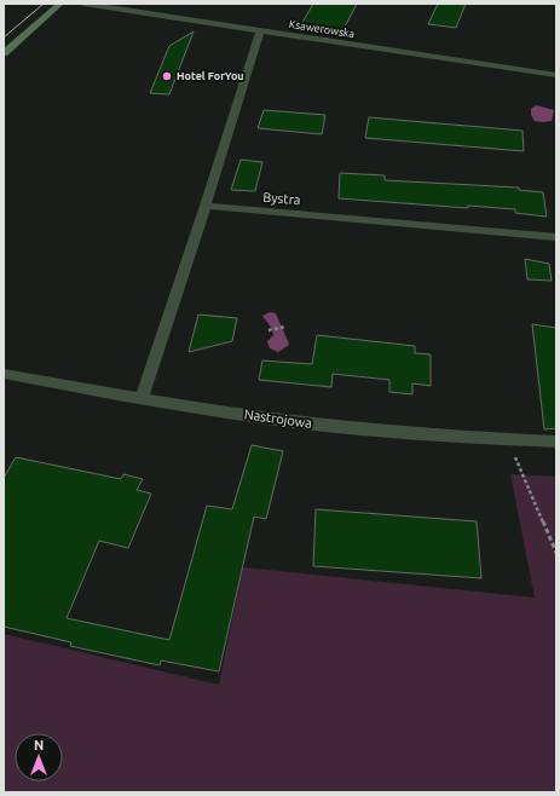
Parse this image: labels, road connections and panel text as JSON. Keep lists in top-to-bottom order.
{
  "streets": {
    "street": ["Ksawerowska", "Bystra", "Nastrojowa"]
  },
  "places": ["Hotel ForYou"],
  "north": "top"
}
